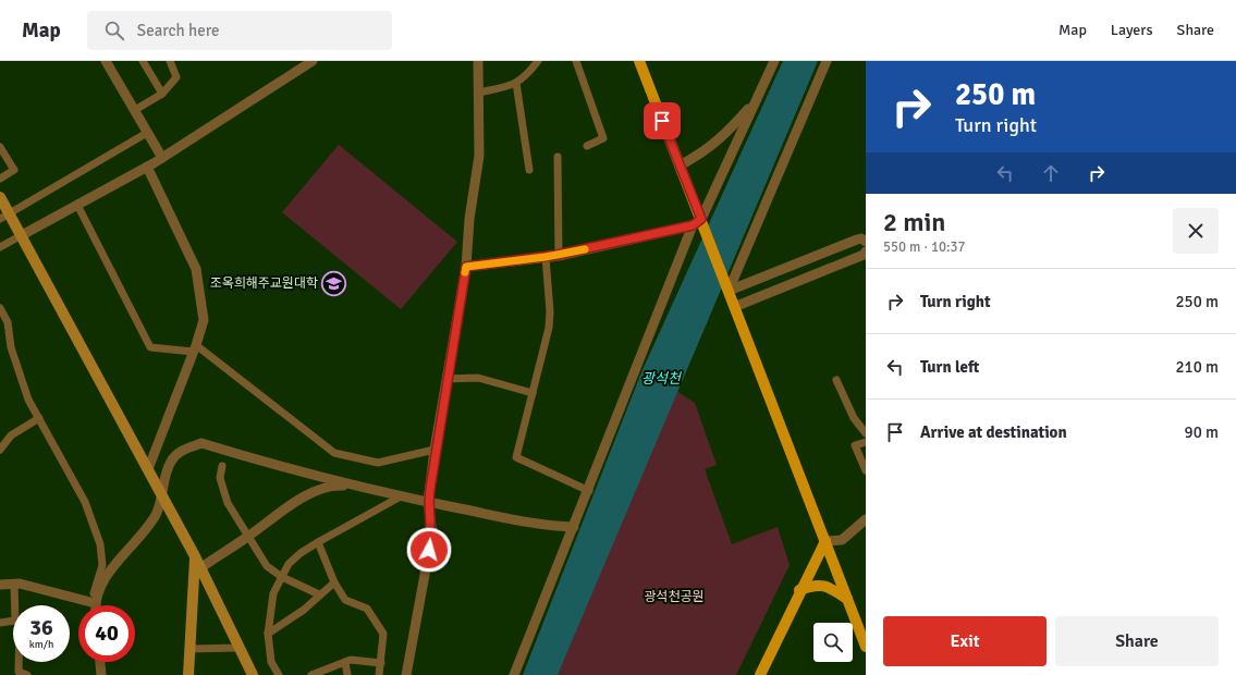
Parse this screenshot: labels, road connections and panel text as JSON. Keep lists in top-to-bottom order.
{
  "water": ["광석천"],
  "parks": ["광석천공원"],
  "places": {
    "school or university": ["조옥희해주교원대학"]
  },
  "page": {
    "header": "Map",
    "search": "Search here",
    "nav": ["Map", "Layers", "Share"],
    "turn": ["250 m", "Turn right"],
    "heading": ["2 min", "550 m · 10:37"],
    "list": [
      {
        "name": "Turn right",
        "value": "250 m"
      },
      {
        "name": "Turn left",
        "value": "210 m"
      },
      {
        "name": "Arrive at destination",
        "value": "90 m"
      }
    ],
    "speed": "36 km/h",
    "limit": "40",
    "buttons": ["Exit", "Share"]
  }
}
